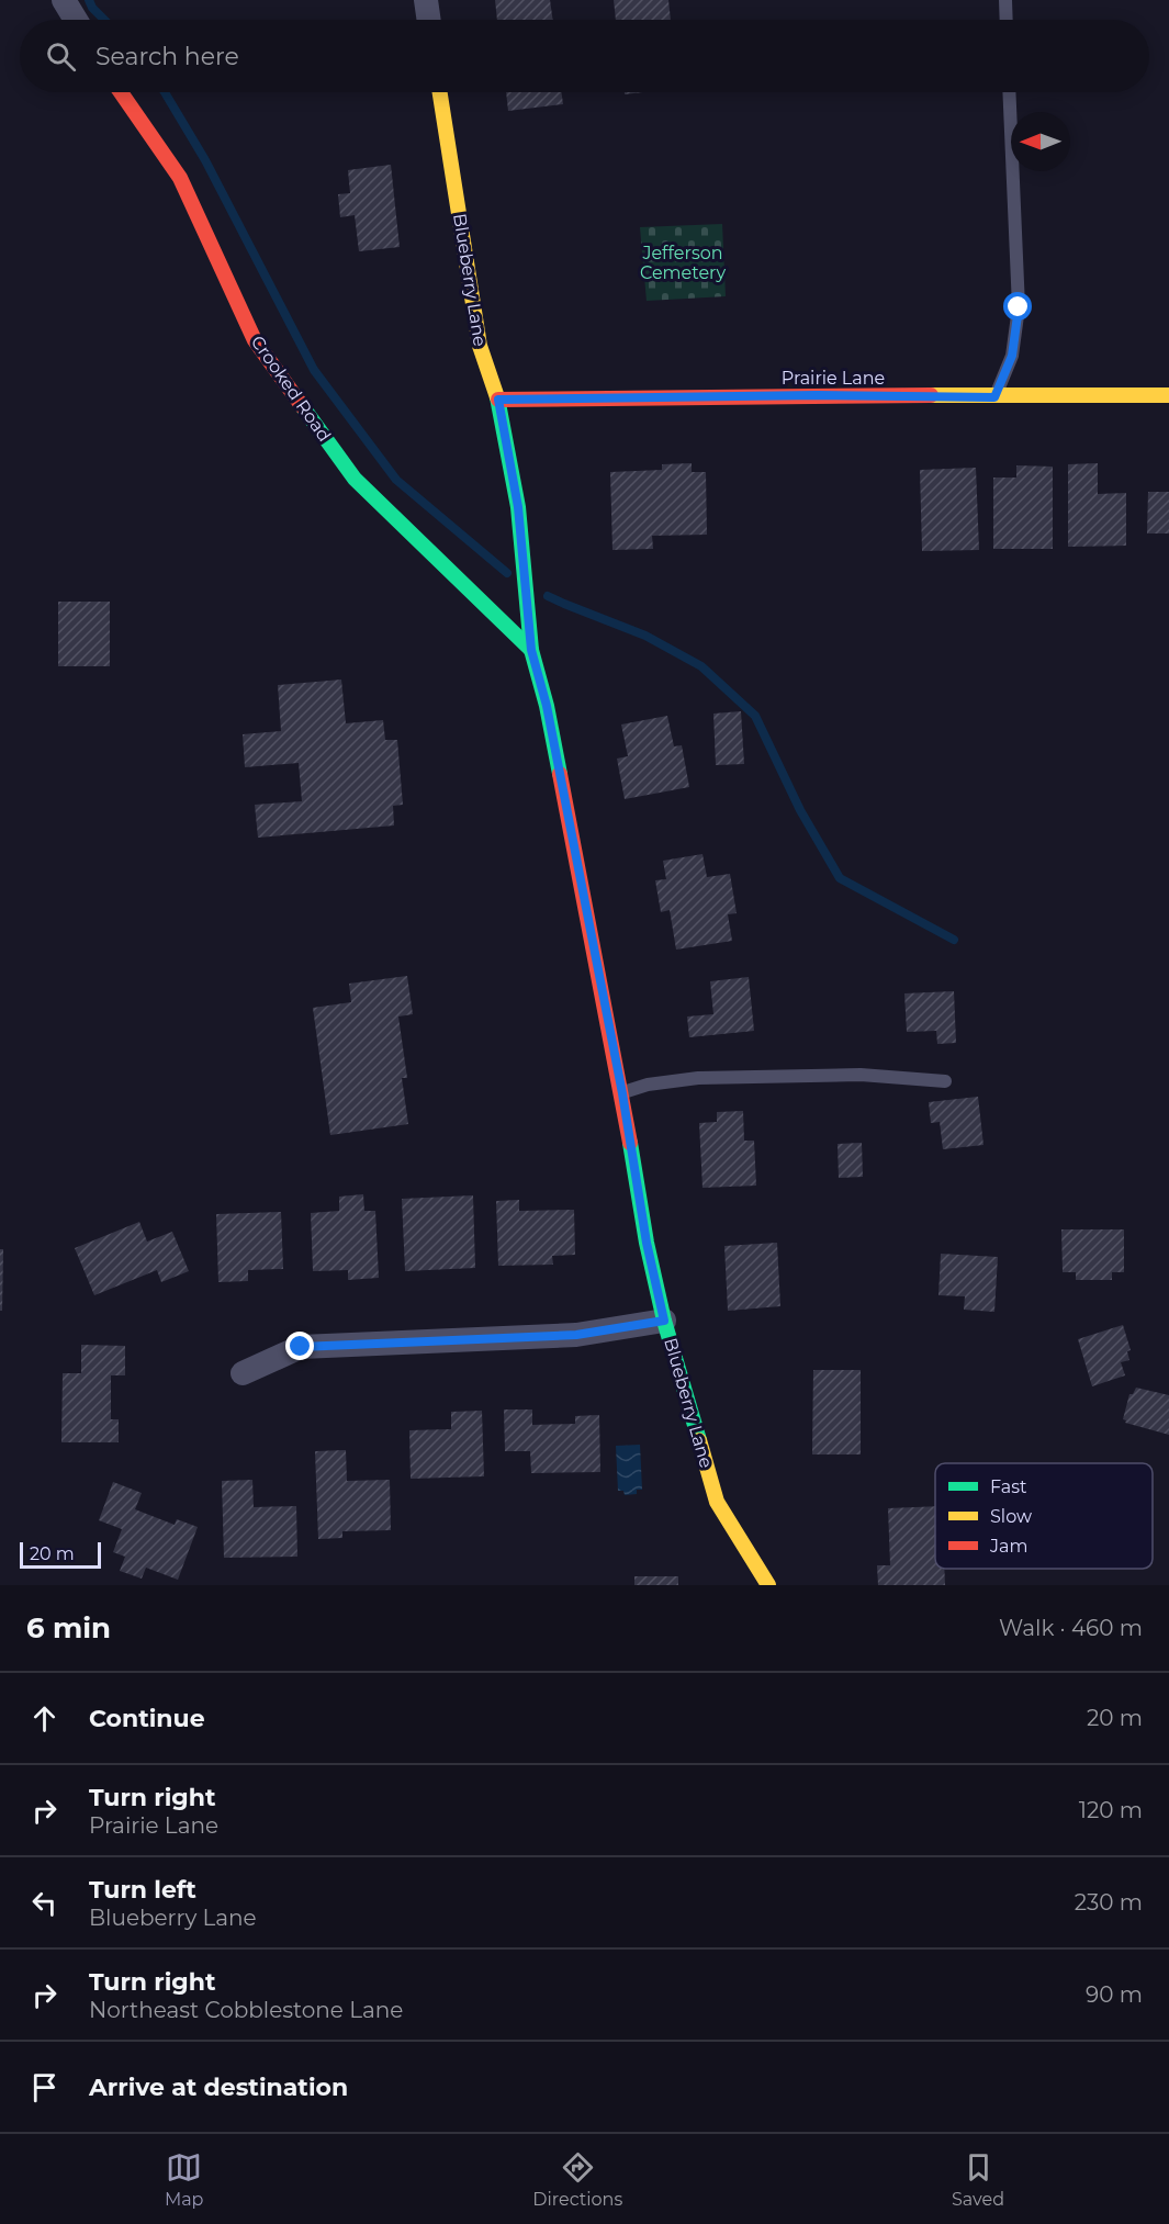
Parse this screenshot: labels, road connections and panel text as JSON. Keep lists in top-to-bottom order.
{
  "streets": {
    "street": ["Blueberry Lane", "Prairie Lane", "Crooked Road"]
  },
  "crossings": [
    ["Blueberry Lane", "Prairie Lane"],
    ["Blueberry Lane", "Crooked Road"]
  ],
  "parks": ["Jefferson Cemetery"],
  "legend": ["Fast", "Slow", "Jam"],
  "scale_bar": "20 m",
  "north": "left",
  "page": {
    "search": "Search here",
    "scale": "20 m",
    "heading": ["6 min", "Walk · 460 m"],
    "list": [
      ["Continue", "20 m"],
      ["Turn right", "Prairie Lane", "120 m"],
      ["Turn left", "Blueberry Lane", "230 m"],
      ["Turn right", "Northeast Cobblestone Lane", "90 m"],
      "Arrive at destination"
    ],
    "nav": ["Map", "Directions", "Saved"]
  }
}
